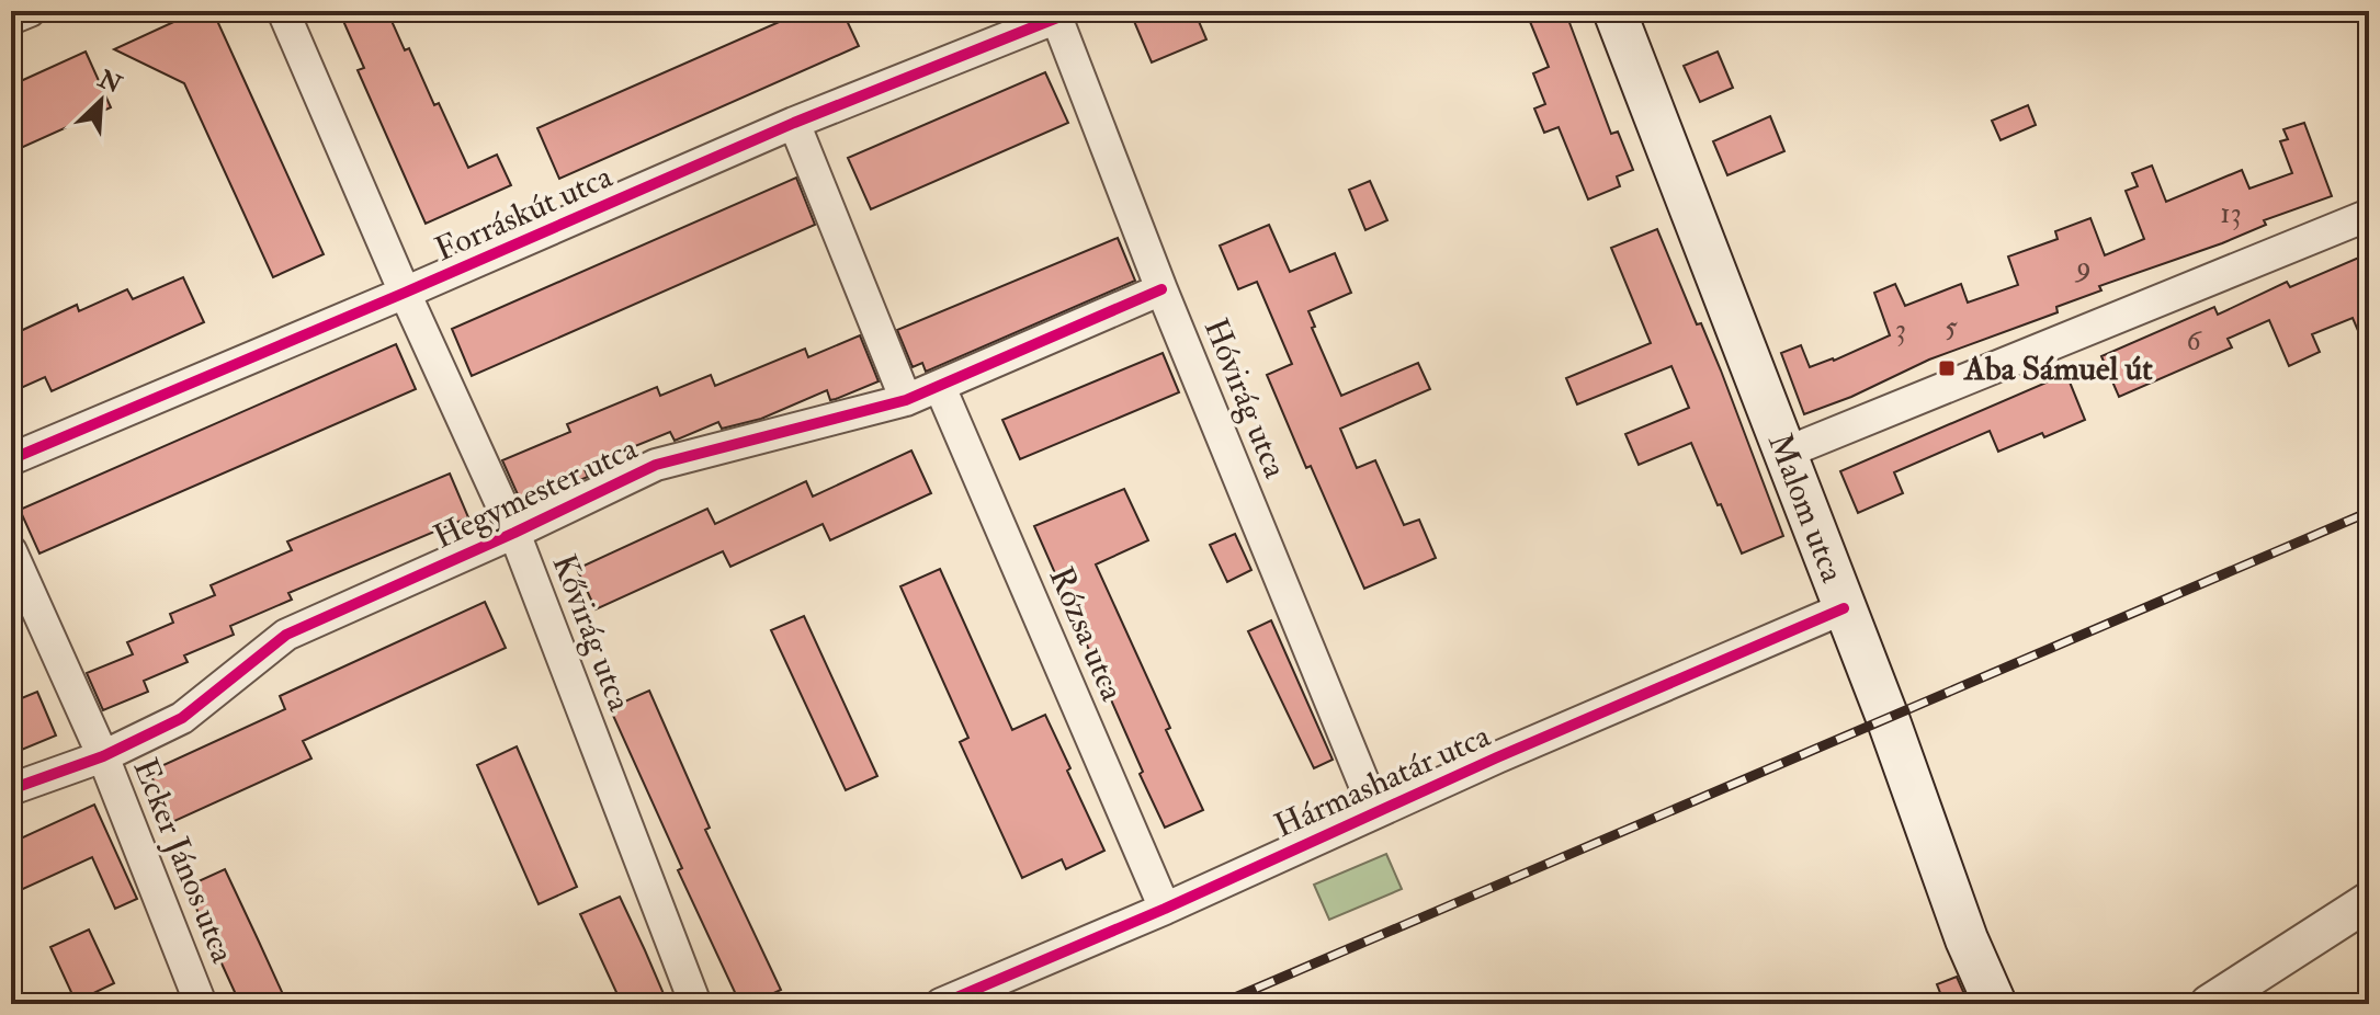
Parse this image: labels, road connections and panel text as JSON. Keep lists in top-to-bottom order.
{
  "streets": {
    "main road": ["Malom utca"],
    "street": [
      "Forráskút utca",
      "Hóvirág utca",
      "Hegymester utca",
      "Kővirág utca",
      "Rózsa utca",
      "Hármashatár utca",
      "Ecker János utca"
    ]
  },
  "crossings": [
    ["Forráskút utca", "Hóvirág utca"],
    ["Forráskút utca", "Kővirág utca"],
    ["Hóvirág utca", "Hegymester utca"],
    ["Hóvirág utca", "Hármashatár utca"],
    ["Hegymester utca", "Kővirág utca"],
    ["Hegymester utca", "Rózsa utca"],
    ["Hegymester utca", "Ecker János utca"],
    ["Malom utca", "Hármashatár utca"],
    ["Rózsa utca", "Hármashatár utca"]
  ],
  "places": {
    "transit": ["Aba Sámuel út"]
  },
  "house_numbers": [
    "13",
    "9",
    "5",
    "3",
    "6"
  ],
  "north": "top right"
}
